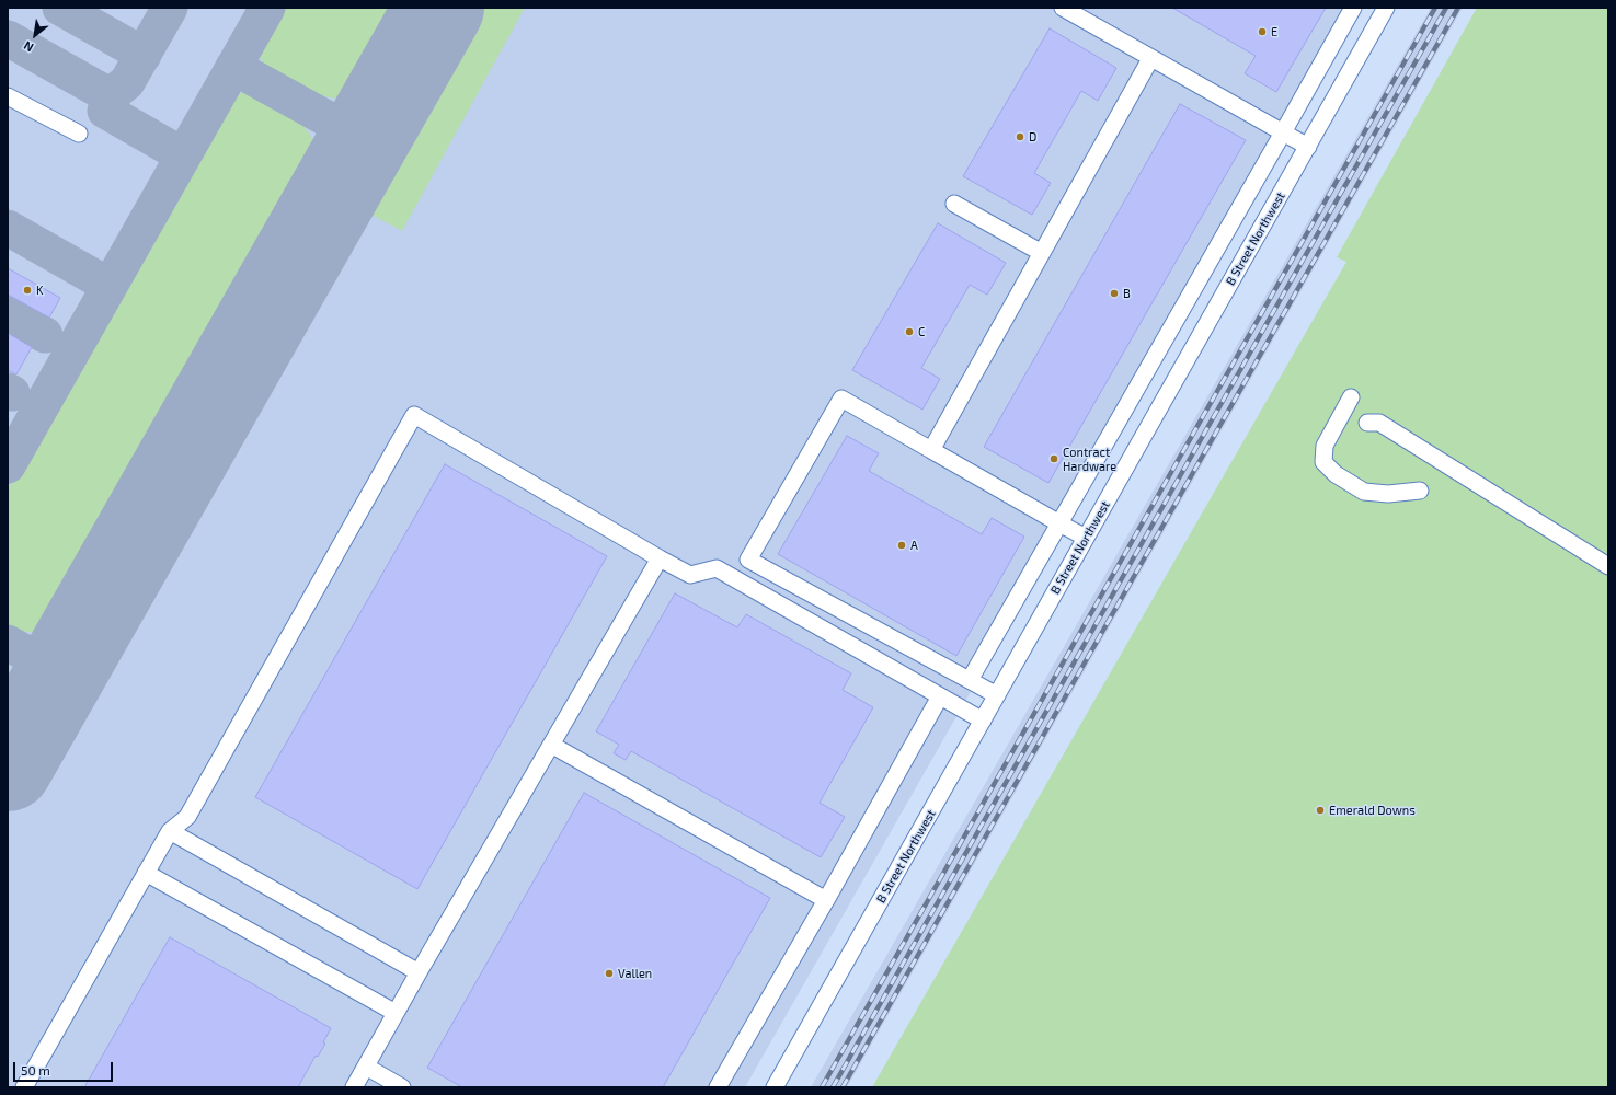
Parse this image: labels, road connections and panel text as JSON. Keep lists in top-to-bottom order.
{
  "streets": {
    "street": ["B Street Northwest"]
  },
  "places": [
    "E",
    "D",
    "K",
    "B",
    "C",
    "Contract Hardware",
    "A",
    "Emerald Downs",
    "Vallen"
  ],
  "scale_bar": "50 m",
  "north": "bottom left"
}
